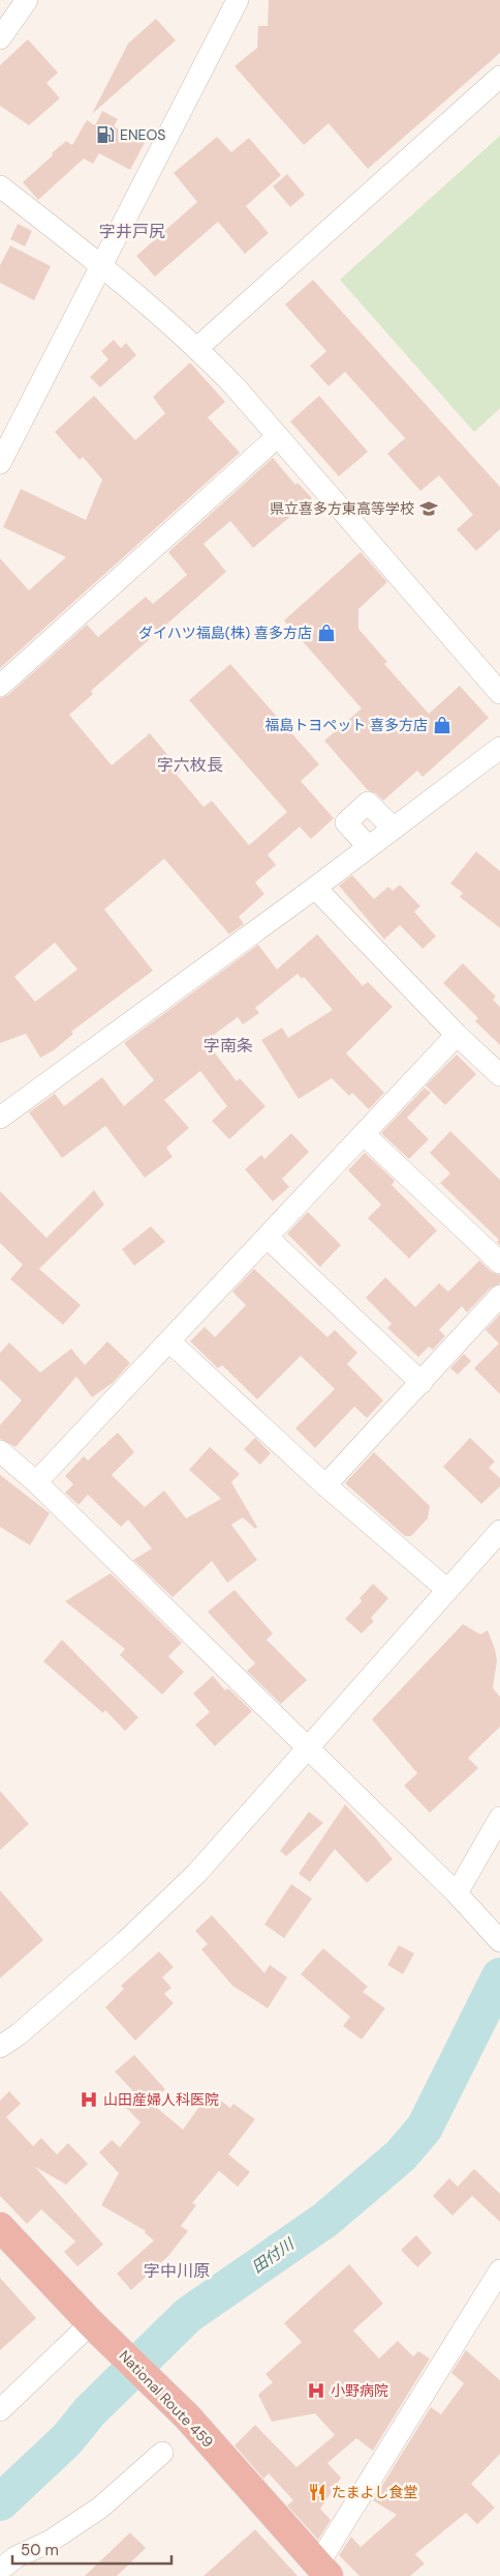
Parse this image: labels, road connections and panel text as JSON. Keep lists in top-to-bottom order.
{
  "streets": {
    "highway": ["National Route 459"]
  },
  "districts": [
    "字井戸尻",
    "字六枚長",
    "字南条",
    "字中川原"
  ],
  "water": ["田付川"],
  "places": {
    "fuel station": ["ENEOS"],
    "school or university": ["県立喜多方東高等学校"],
    "shop": ["ダイハツ福島(株) 喜多方店", "福島トヨペット 喜多方店"],
    "hospital": ["山田産婦人科医院", "小野病院"],
    "restaurant": ["たまよし食堂"]
  },
  "scale_bar": "50 m"
}
